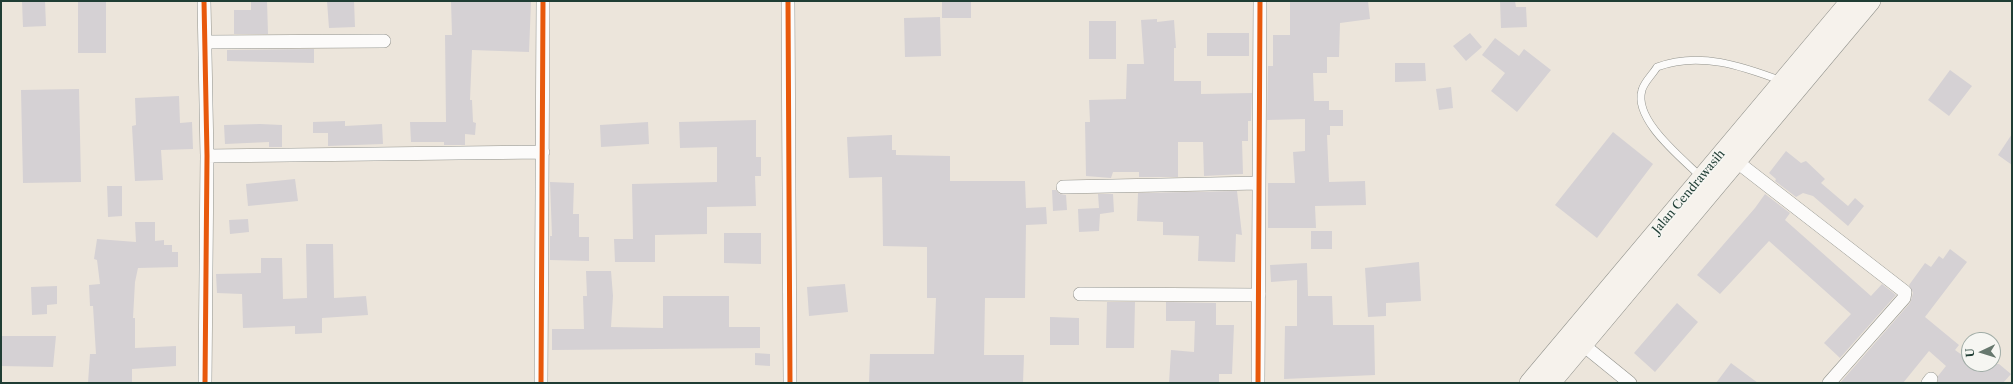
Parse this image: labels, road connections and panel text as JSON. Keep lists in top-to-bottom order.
{
  "streets": {
    "main road": ["Jalan Cendrawasih"]
  },
  "north": "left"
}
